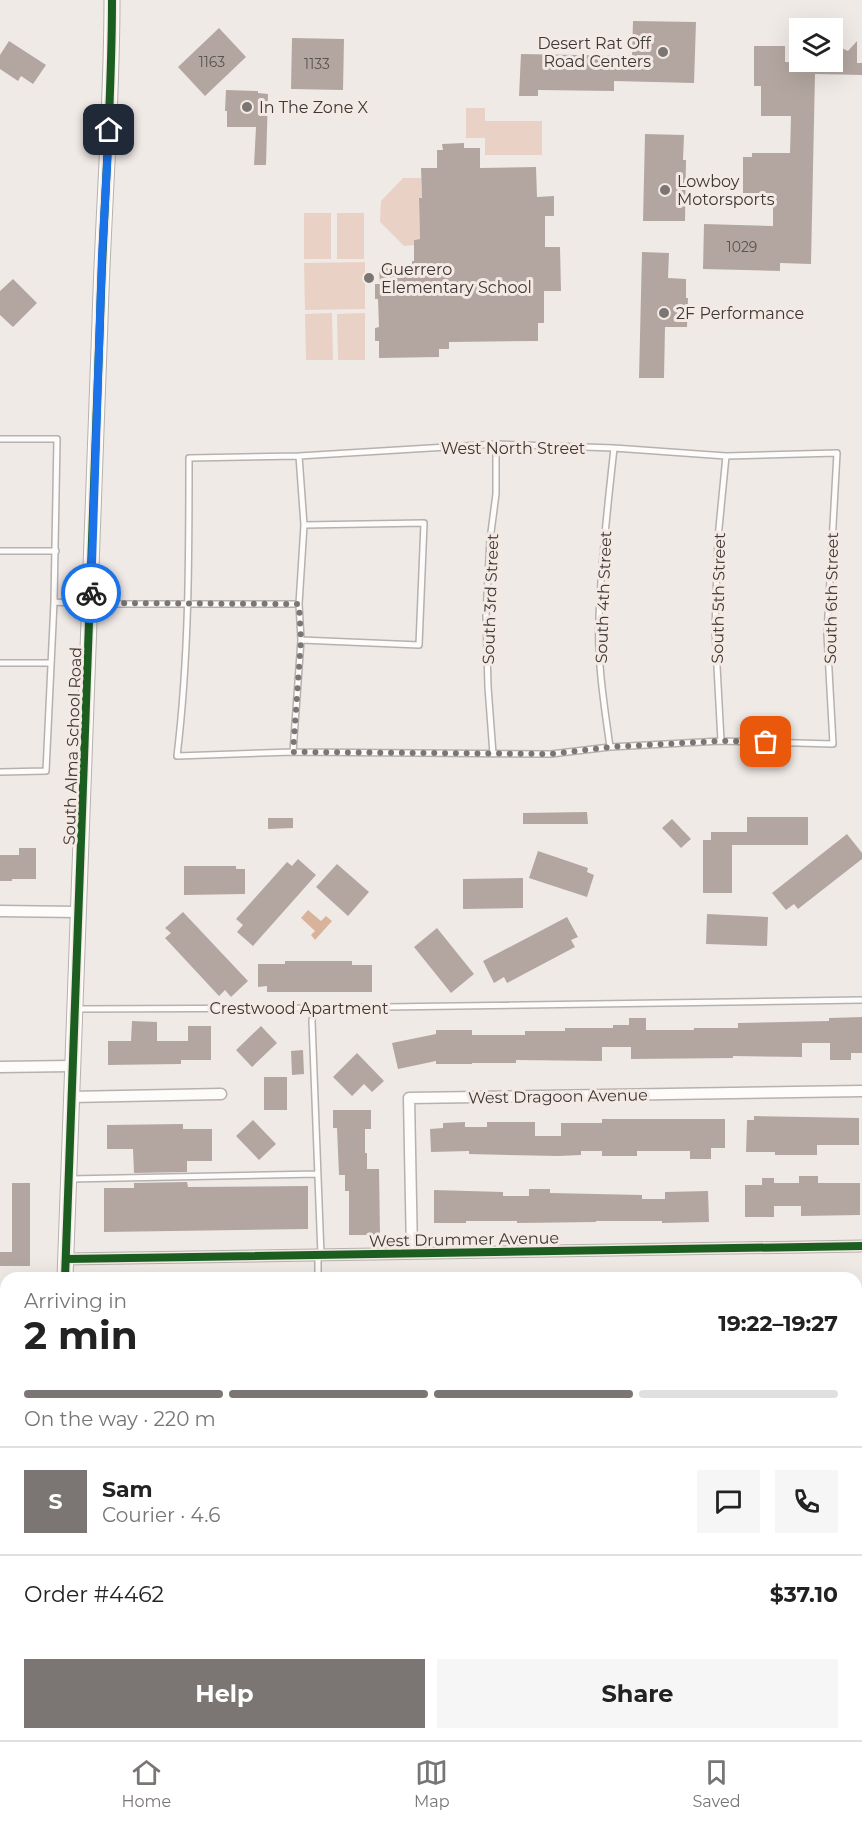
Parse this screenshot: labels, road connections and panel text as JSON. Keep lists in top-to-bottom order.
{
  "streets": {
    "main road": ["South Alma School Road"],
    "street": ["West Dragoon Avenue", "West Drummer Avenue"],
    "lane": [
      "West North Street",
      "South 4th Street",
      "South 5th Street",
      "South 6th Street",
      "South 3rd Street",
      "Crestwood Apartment"
    ]
  },
  "crossings": [
    ["West North Street", "South 4th Street"],
    ["West North Street", "South 5th Street"],
    ["West North Street", "South 6th Street"],
    ["West North Street", "South 3rd Street"],
    ["South 5th Street", "South 6th Street"],
    ["South Alma School Road", "Crestwood Apartment"],
    ["South Alma School Road", "West Drummer Avenue"],
    ["West Dragoon Avenue", "West Drummer Avenue"]
  ],
  "places": [
    "Desert Rat Off Road Centers",
    "In The Zone X",
    "Lowboy Motorsports",
    "Guerrero Elementary School",
    "2F Performance"
  ],
  "house_numbers": ["1163", "1133", "1029"],
  "page": {
    "heading": ["2 min", "Arriving in", "19:22–19:27"],
    "panel": [
      "Sam",
      "Courier · 4.6",
      "Order #4462",
      "$37.10"
    ],
    "bar": "On the way · 220 m",
    "round": "S",
    "buttons": ["Help", "Share"],
    "tabs": ["Home", "Map", "Saved"]
  }
}
